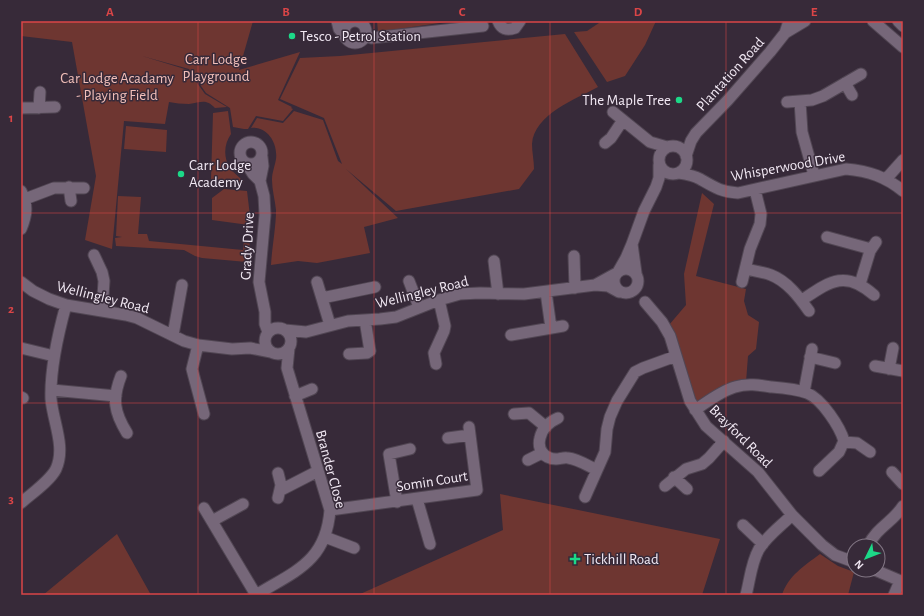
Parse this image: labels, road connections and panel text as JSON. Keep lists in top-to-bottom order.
{
  "streets": {
    "street": [
      "Plantation Road",
      "Whisperwood Drive",
      "Grady Drive",
      "Wellingley Road",
      "Brayford Road",
      "Brander Close",
      "Somin Court"
    ]
  },
  "crossings": [
    ["Plantation Road", "Whisperwood Drive"],
    ["Grady Drive", "Wellingley Road"],
    ["Grady Drive", "Brander Close"],
    ["Wellingley Road", "Brayford Road"],
    ["Wellingley Road", "Brander Close"],
    ["Brander Close", "Somin Court"]
  ],
  "parks": ["Carr Lodge Playground", "Car Lodge Acadamy - Playing Field"],
  "places": {
    "other": ["Tesco - Petrol Station", "The Maple Tree", "Carr Lodge Academy"],
    "health": ["Tickhill Road"]
  },
  "north": "bottom left",
  "grid": {
    "columns": [
      "A",
      "B",
      "C",
      "D",
      "E"
    ],
    "rows": ["1", "2", "3"]
  }
}
